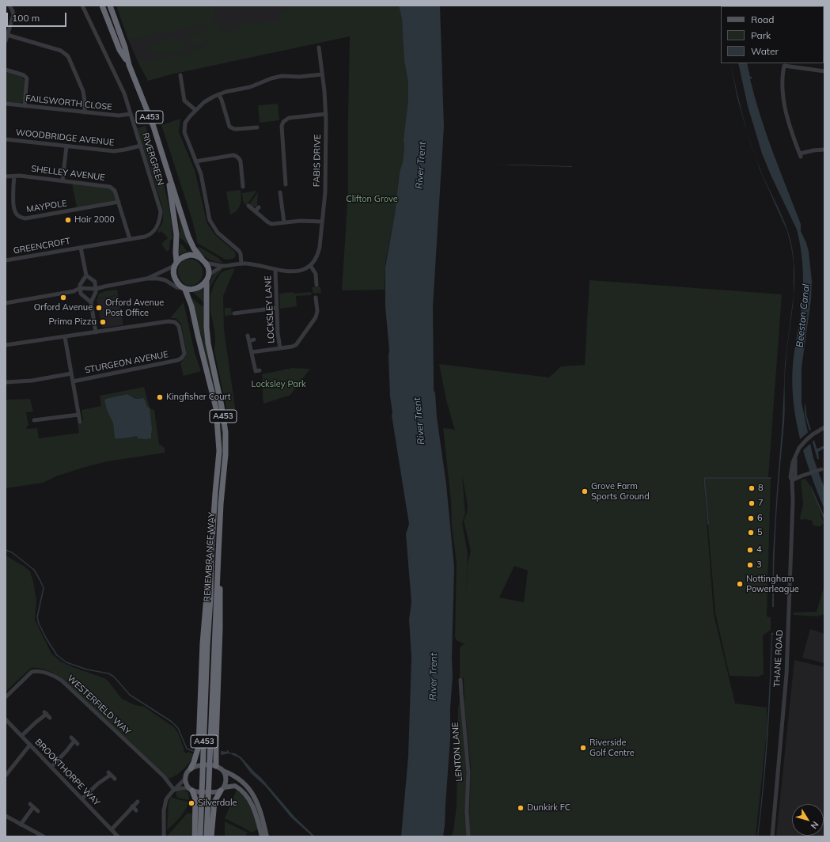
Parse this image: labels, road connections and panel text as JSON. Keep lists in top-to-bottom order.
{
  "streets": {
    "highway": ["A453", "REMEMBRANCE WAY"],
    "street": [
      "FAILSWORTH CLOSE",
      "WOODBRIDGE AVENUE",
      "RIVERGREEN",
      "FABIS DRIVE",
      "SHELLEY AVENUE",
      "MAYPOLE",
      "GREENCROFT",
      "LOCKSLEY LANE",
      "STURGEON AVENUE",
      "THANE ROAD",
      "WESTERFIELD WAY",
      "LENTON LANE",
      "BROOKTHORPE WAY"
    ]
  },
  "crossings": [
    ["FAILSWORTH CLOSE", "RIVERGREEN"],
    ["A453", "REMEMBRANCE WAY"],
    ["WOODBRIDGE AVENUE", "RIVERGREEN"],
    ["RIVERGREEN", "SHELLEY AVENUE"],
    ["RIVERGREEN", "GREENCROFT"],
    ["SHELLEY AVENUE", "MAYPOLE"]
  ],
  "water": ["River Trent", "Beeston Canal"],
  "parks": ["Clifton Grove", "Locksley Park"],
  "places": [
    "Hair 2000",
    "Orford Avenue",
    "Orford Avenue Post Office",
    "Prima Pizza",
    "Kingfisher Court",
    "8",
    "Grove Farm Sports Ground",
    "7",
    "6",
    "5",
    "4",
    "3",
    "Nottingham Powerleague",
    "Riverside Golf Centre",
    "Silverdale",
    "Dunkirk FC"
  ],
  "legend": ["Road", "Park", "Water"],
  "scale_bar": "100 m",
  "north": "bottom right"
}
